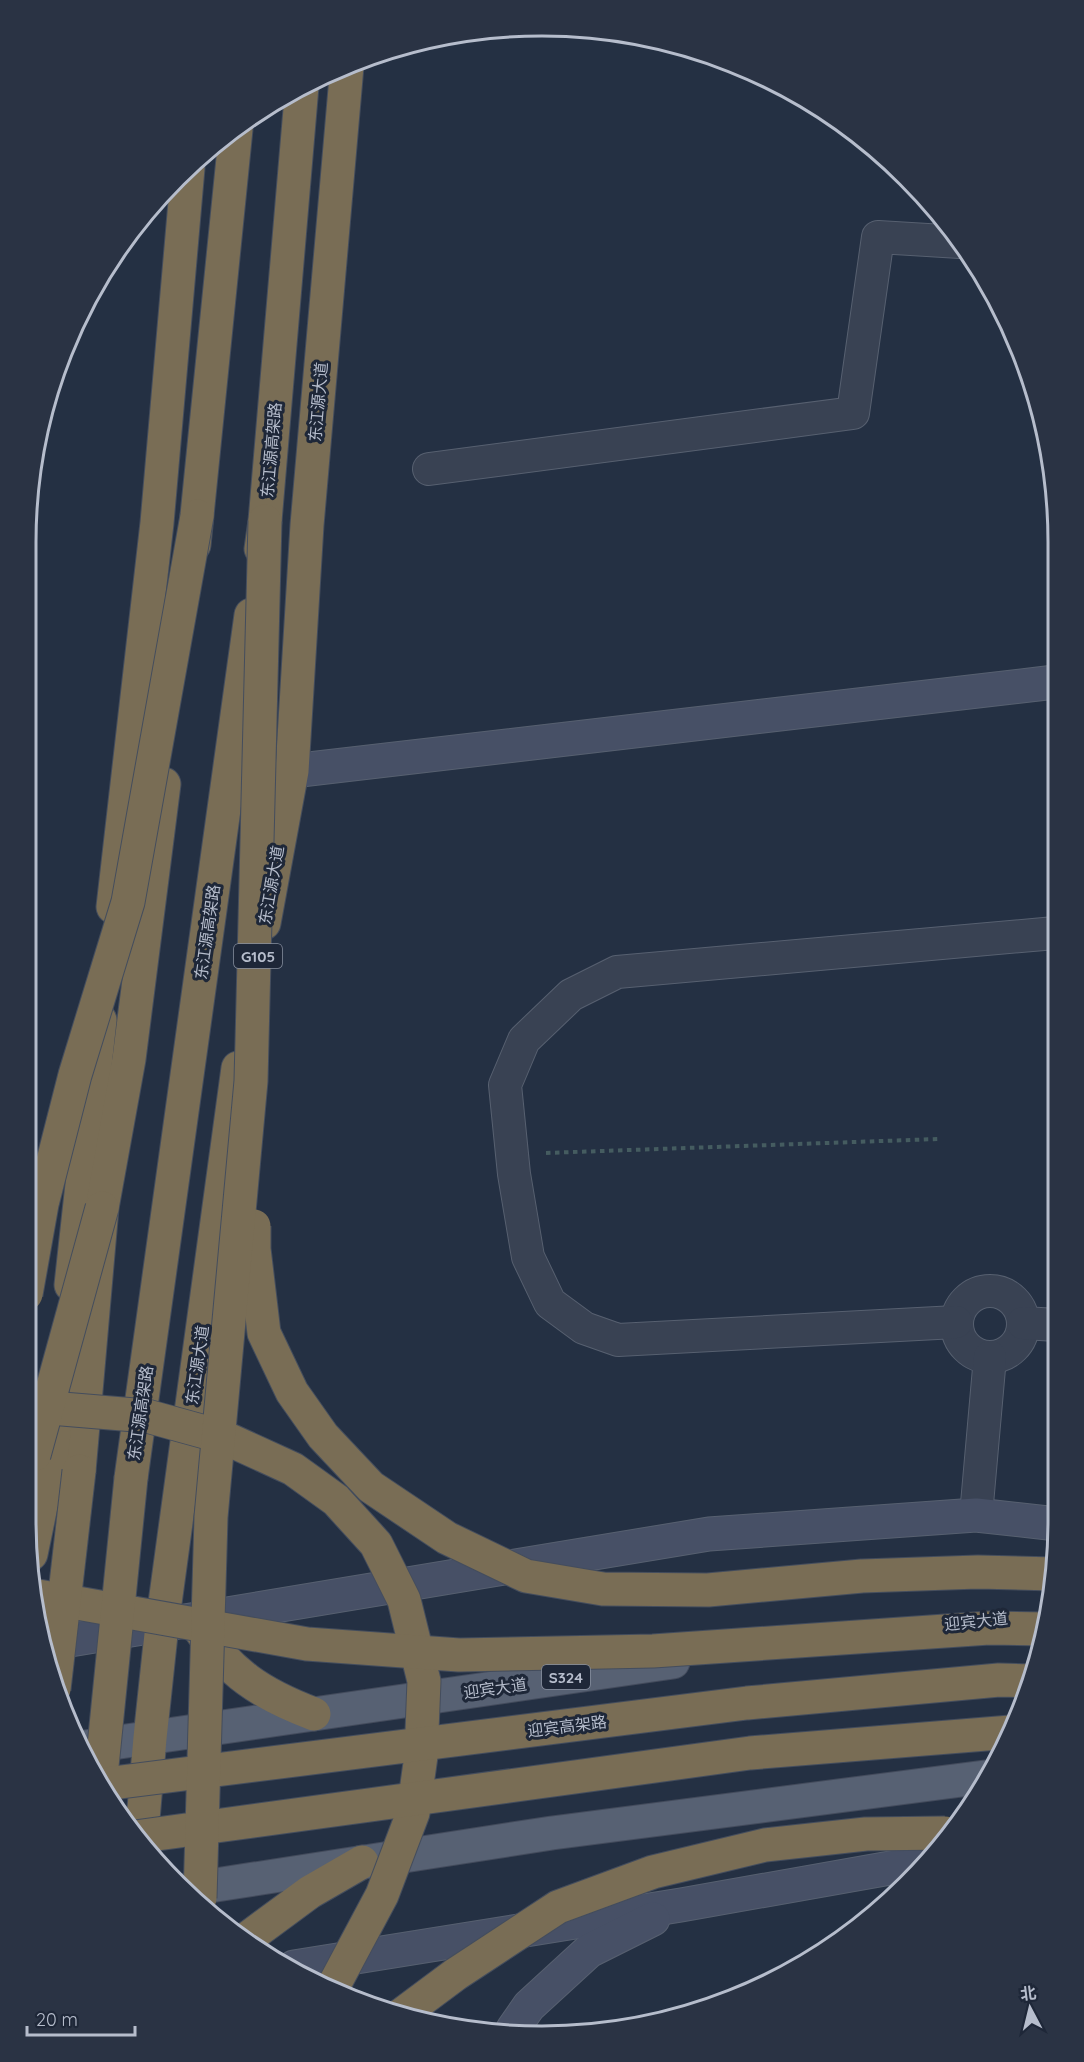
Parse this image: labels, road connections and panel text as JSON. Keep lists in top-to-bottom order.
{
  "streets": {
    "highway": [
      "东江源大道",
      "东江源高架路",
      "G105",
      "迎宾高架路"
    ],
    "main road": ["迎宾大道", "S324"]
  },
  "crossings": [
    ["东江源大道", "迎宾大道"]
  ],
  "scale_bar": "20 m",
  "north": "top"
}
